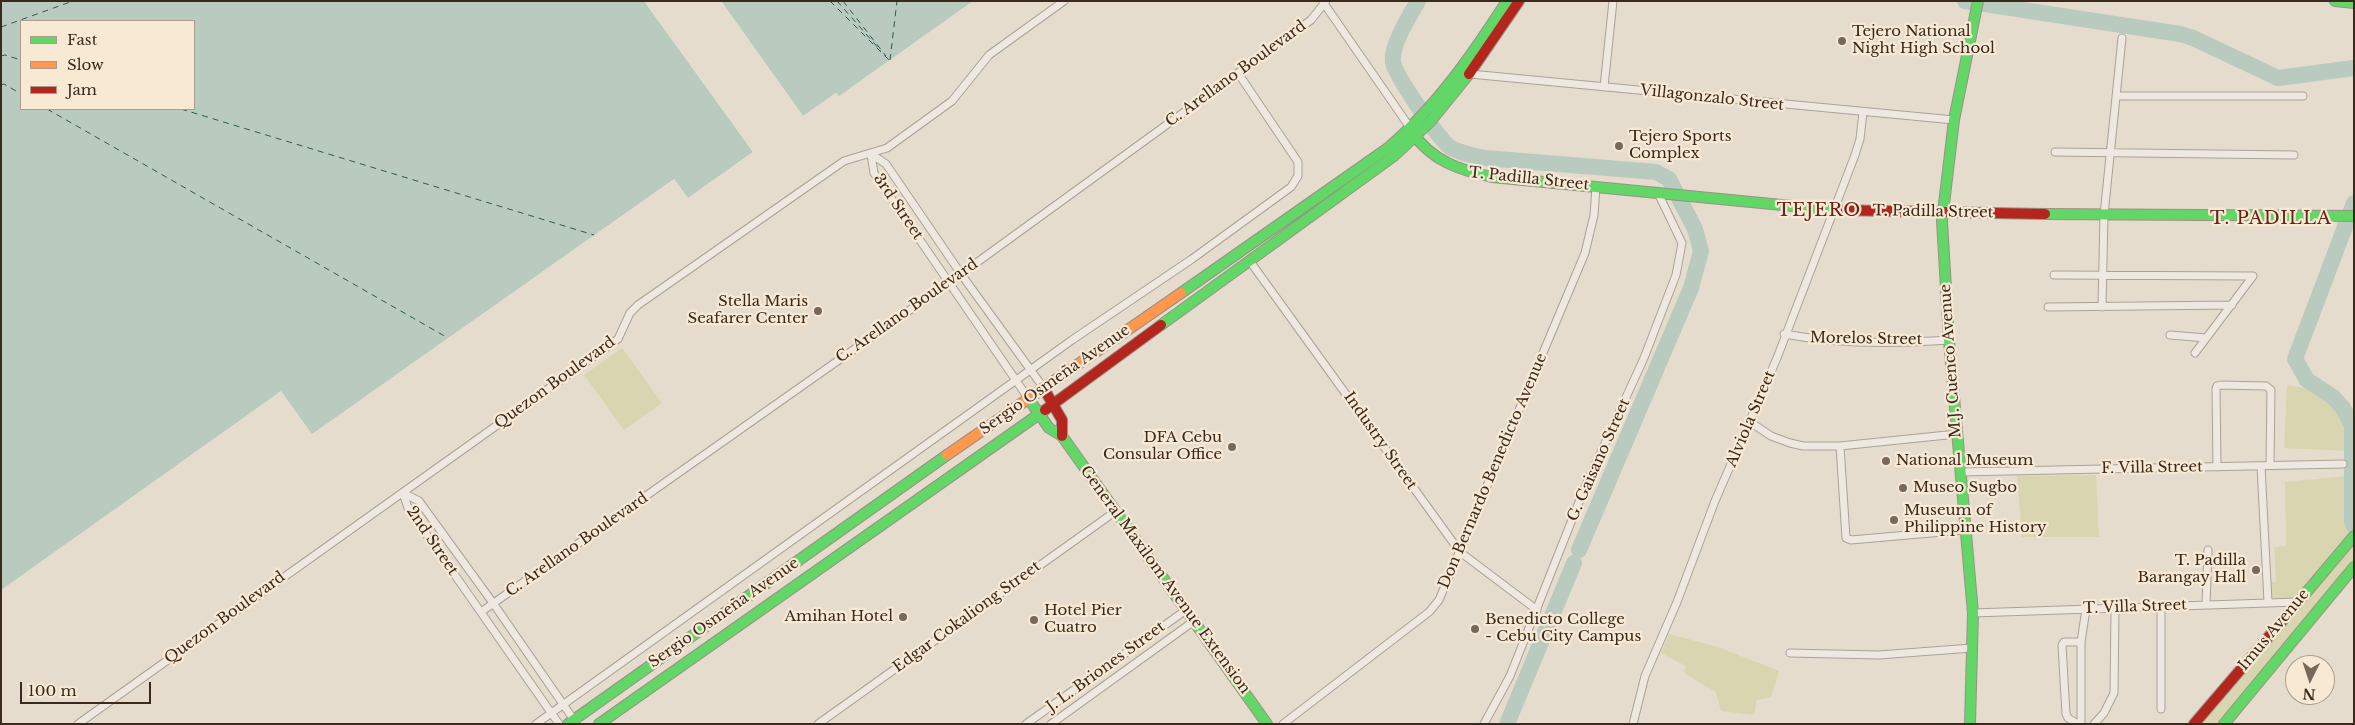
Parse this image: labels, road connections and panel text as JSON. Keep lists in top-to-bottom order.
{
  "streets": {
    "main road": [
      "T. Padilla Street",
      "M.J. Cuenco Avenue",
      "Sergio Osmeña Avenue",
      "General Maxilom Avenue Extension",
      "Imus Avenue"
    ],
    "street": [
      "C. Arellano Boulevard",
      "Villagonzalo Street",
      "3rd Street",
      "Morelos Street",
      "Quezon Boulevard",
      "Alviola Street",
      "Industry Street",
      "G. Gaisano Street",
      "F. Villa Street",
      "Don Bernardo Benedicto Avenue",
      "2nd Street",
      "T. Villa Street",
      "Edgar Cokaliong Street",
      "J. L. Briones Street"
    ]
  },
  "crossings": [
    ["C. Arellano Boulevard", "3rd Street"],
    ["C. Arellano Boulevard", "2nd Street"],
    ["Villagonzalo Street", "M.J. Cuenco Avenue"],
    ["Villagonzalo Street", "Sergio Osmeña Avenue"],
    ["Villagonzalo Street", "Alviola Street"],
    ["T. Padilla Street", "M.J. Cuenco Avenue"],
    ["T. Padilla Street", "Sergio Osmeña Avenue"],
    ["T. Padilla Street", "Alviola Street"],
    ["T. Padilla Street", "G. Gaisano Street"],
    ["T. Padilla Street", "Don Bernardo Benedicto Avenue"],
    ["3rd Street", "Sergio Osmeña Avenue"],
    ["3rd Street", "Quezon Boulevard"],
    ["3rd Street", "General Maxilom Avenue Extension"],
    ["Morelos Street", "M.J. Cuenco Avenue"],
    ["Morelos Street", "Alviola Street"],
    ["M.J. Cuenco Avenue", "F. Villa Street"],
    ["M.J. Cuenco Avenue", "T. Villa Street"],
    ["Sergio Osmeña Avenue", "Industry Street"],
    ["Sergio Osmeña Avenue", "2nd Street"],
    ["Sergio Osmeña Avenue", "General Maxilom Avenue Extension"],
    ["Quezon Boulevard", "2nd Street"],
    ["Industry Street", "G. Gaisano Street"],
    ["Industry Street", "Don Bernardo Benedicto Avenue"],
    ["Don Bernardo Benedicto Avenue", "General Maxilom Avenue Extension"],
    ["General Maxilom Avenue Extension", "Edgar Cokaliong Street"],
    ["General Maxilom Avenue Extension", "J. L. Briones Street"],
    ["T. Villa Street", "Imus Avenue"]
  ],
  "districts": ["TEJERO", "T. PADILLA"],
  "places": [
    "Tejero National Night High School",
    "Tejero Sports Complex",
    "Stella Maris Seafarer Center",
    "DFA Cebu Consular Office",
    "National Museum",
    "Museo Sugbo",
    "Museum of Philippine History",
    "T. Padilla Barangay Hall",
    "Amihan Hotel",
    "Hotel Pier Cuatro",
    "Benedicto College - Cebu City Campus"
  ],
  "legend": ["Fast", "Slow", "Jam"],
  "scale_bar": "100 m",
  "north": "bottom"
}
